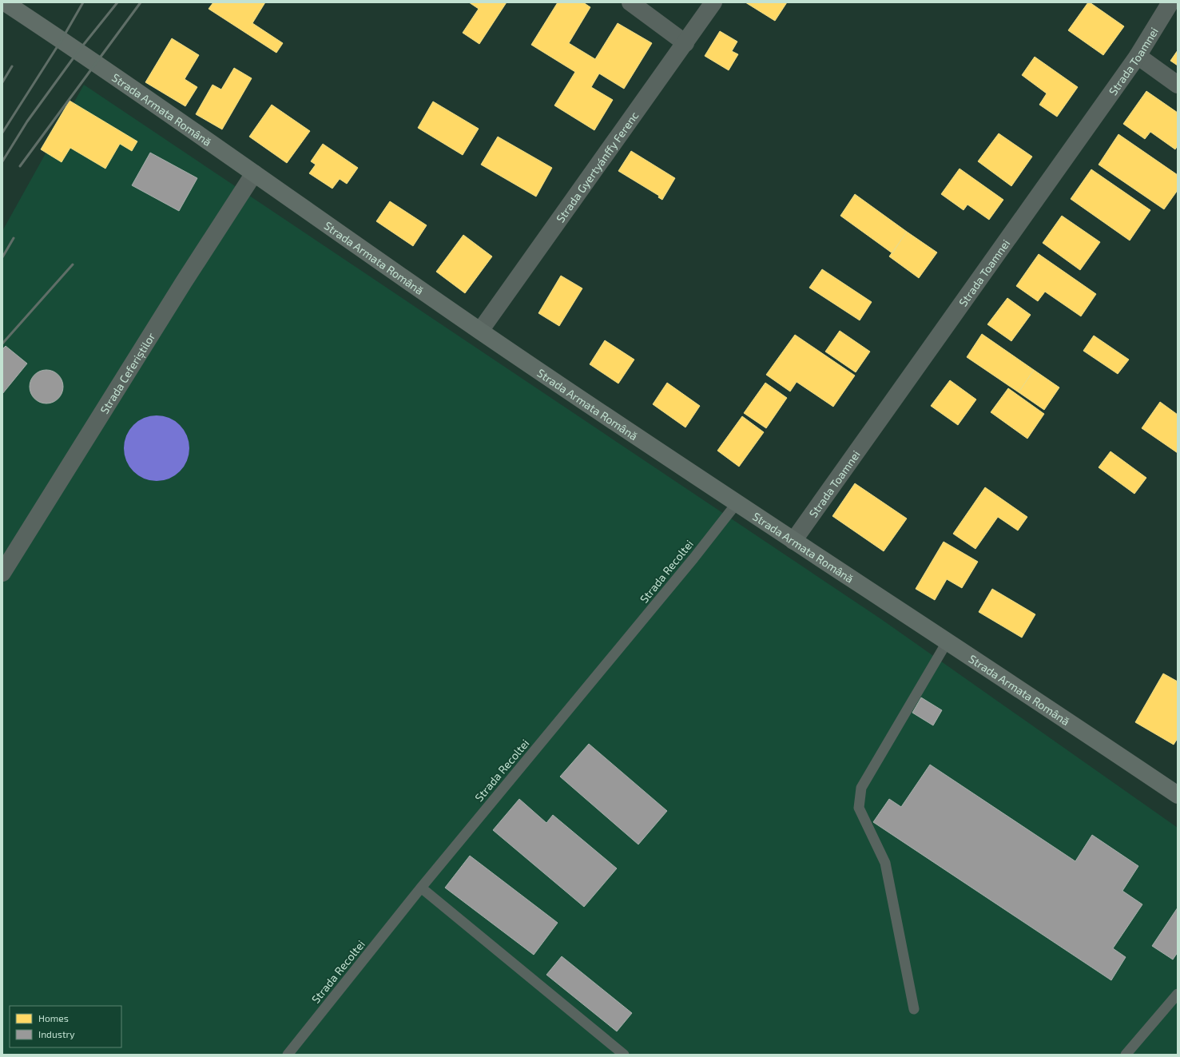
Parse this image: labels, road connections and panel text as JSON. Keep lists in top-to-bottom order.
{
  "streets": {
    "main road": ["Strada Armata Română"],
    "street": ["Strada Toamnei", "Strada Gyertyánffy Ferenc", "Strada Ceferiștilor"],
    "lane": ["Strada Recoltei"]
  },
  "crossings": [
    ["Strada Toamnei", "Strada Armata Română"],
    ["Strada Armata Română", "Strada Gyertyánffy Ferenc"],
    ["Strada Armata Română", "Strada Ceferiștilor"],
    ["Strada Armata Română", "Strada Recoltei"]
  ],
  "legend": ["Homes", "Industry"]
}
